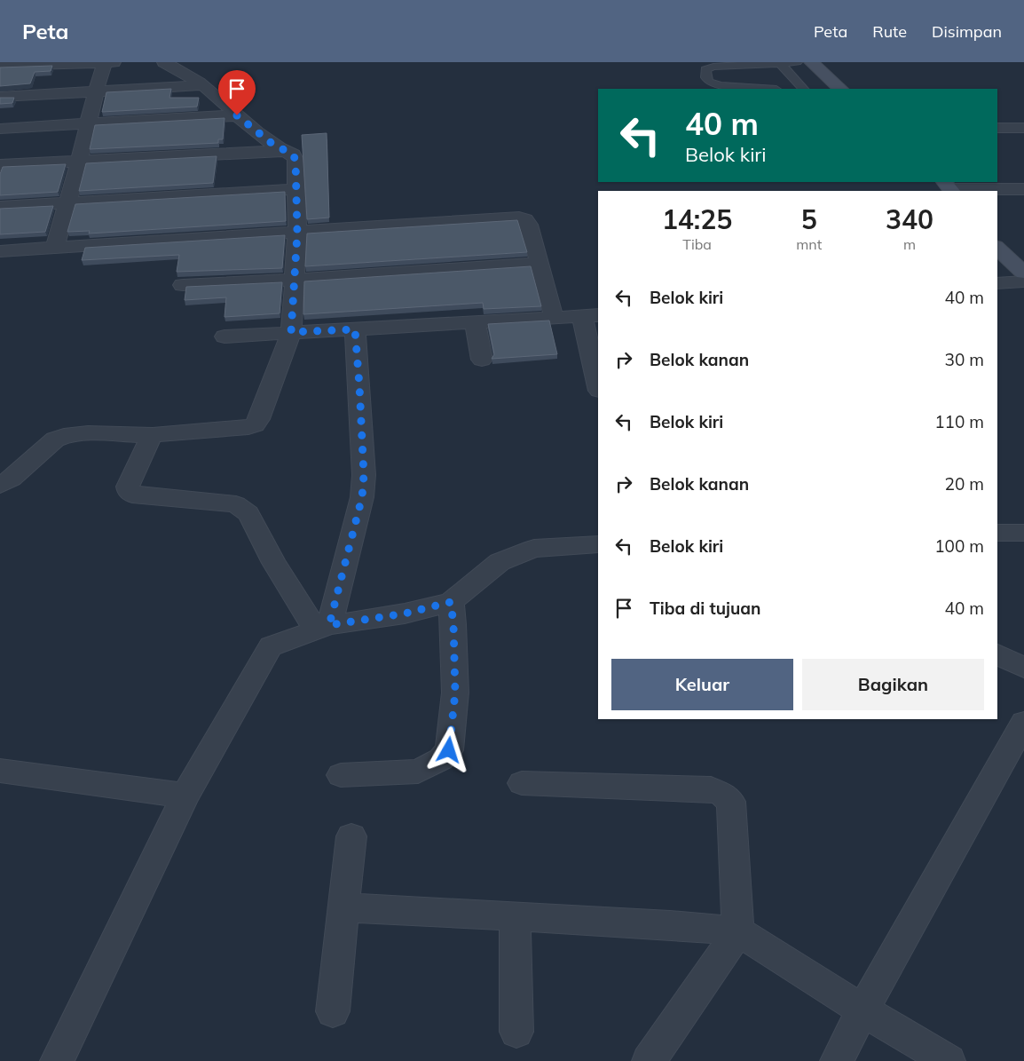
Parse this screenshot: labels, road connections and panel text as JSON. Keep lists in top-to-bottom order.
{
  "page": {
    "header": "Peta",
    "nav": ["Peta", "Rute", "Disimpan"],
    "turn": ["40 m", "Belok kiri"],
    "eta": [
      "14:25",
      "Tiba",
      "5",
      "mnt",
      "340",
      "m"
    ],
    "list": [
      {
        "name": "Belok kiri",
        "value": "40 m"
      },
      {
        "name": "Belok kanan",
        "value": "30 m"
      },
      {
        "name": "Belok kiri",
        "value": "110 m"
      },
      {
        "name": "Belok kanan",
        "value": "20 m"
      },
      {
        "name": "Belok kiri",
        "value": "100 m"
      },
      {
        "name": "Tiba di tujuan",
        "value": "40 m"
      }
    ],
    "buttons": ["Keluar", "Bagikan"]
  }
}
